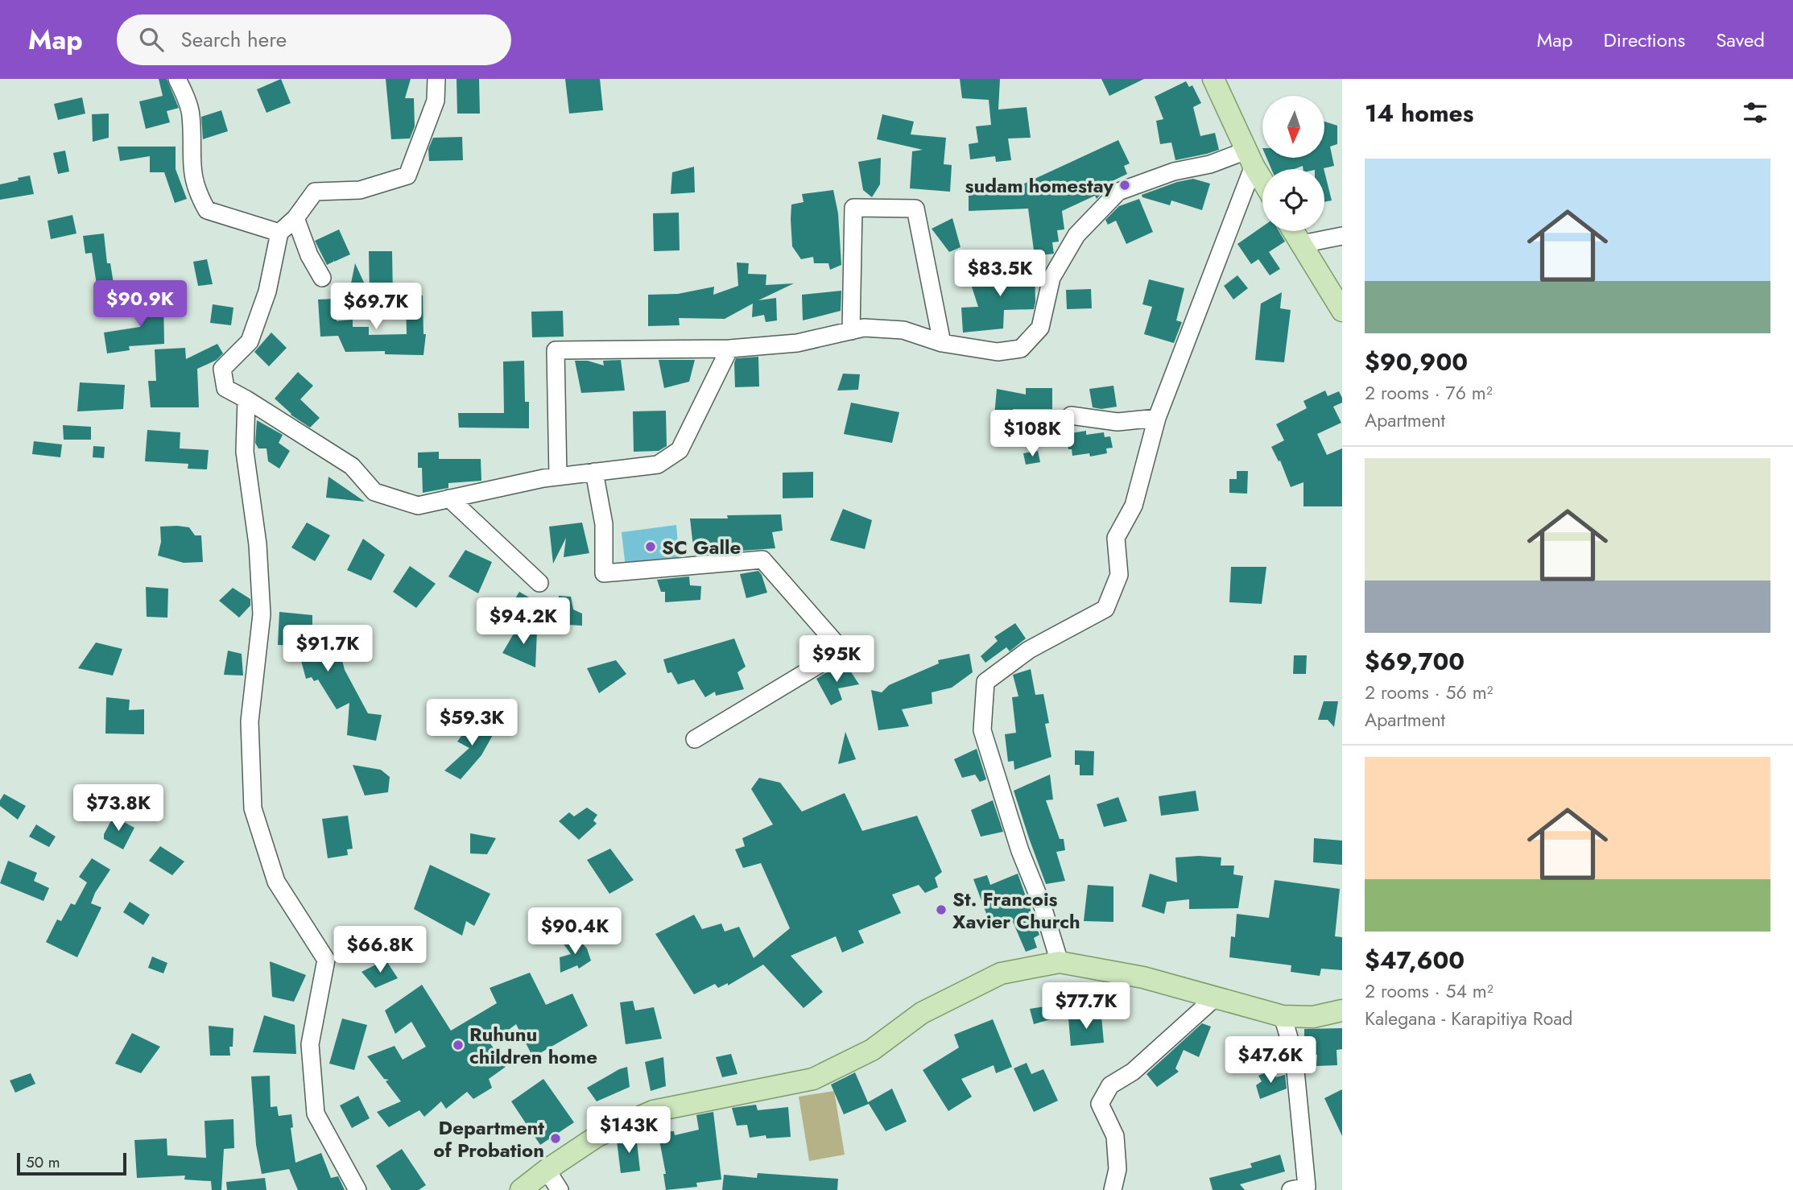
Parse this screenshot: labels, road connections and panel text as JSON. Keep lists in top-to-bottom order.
{
  "places": [
    "sudam homestay",
    "SC Galle",
    "St. Francois Xavier Church",
    "Ruhunu children home",
    "Department of Probation"
  ],
  "scale_bar": "50 m",
  "north": "bottom",
  "page": {
    "header": "Map",
    "search": "Search here",
    "nav": ["Map", "Directions", "Saved"],
    "heading": "14 homes",
    "list": [
      {
        "name": "$90,900",
        "note": "2 rooms · 76 m² · Apartment"
      },
      {
        "name": "$69,700",
        "note": "2 rooms · 56 m² · Apartment"
      },
      {
        "name": "$47,600",
        "note": "2 rooms · 54 m² · Kalegana - Karapitiya Road"
      }
    ],
    "price": [
      "$83.5K",
      "$90.9K",
      "$69.7K",
      "$108K",
      "$94.2K",
      "$91.7K",
      "$95K",
      "$59.3K",
      "$73.8K",
      "$90.4K",
      "$66.8K",
      "$77.7K",
      "$47.6K",
      "$143K"
    ],
    "scale": "50 m"
  }
}
